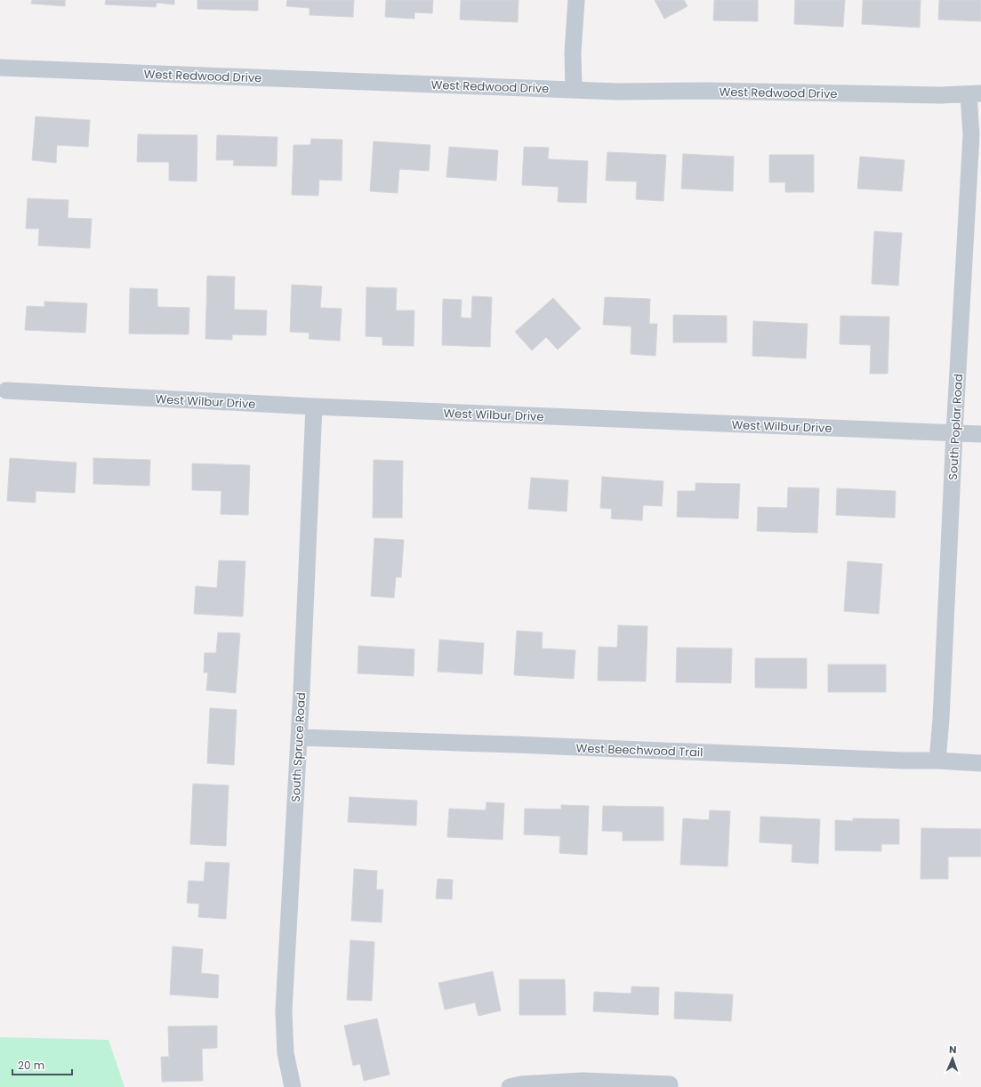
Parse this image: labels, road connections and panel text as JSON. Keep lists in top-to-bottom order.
{
  "streets": {
    "street": [
      "West Redwood Drive",
      "West Wilbur Drive",
      "South Poplar Road",
      "South Spruce Road",
      "West Beechwood Trail"
    ]
  },
  "crossings": [
    ["West Redwood Drive", "South Poplar Road"],
    ["West Wilbur Drive", "South Poplar Road"],
    ["West Wilbur Drive", "South Spruce Road"],
    ["South Poplar Road", "West Beechwood Trail"],
    ["South Spruce Road", "West Beechwood Trail"]
  ],
  "scale_bar": "20 m",
  "north": "top"
}
